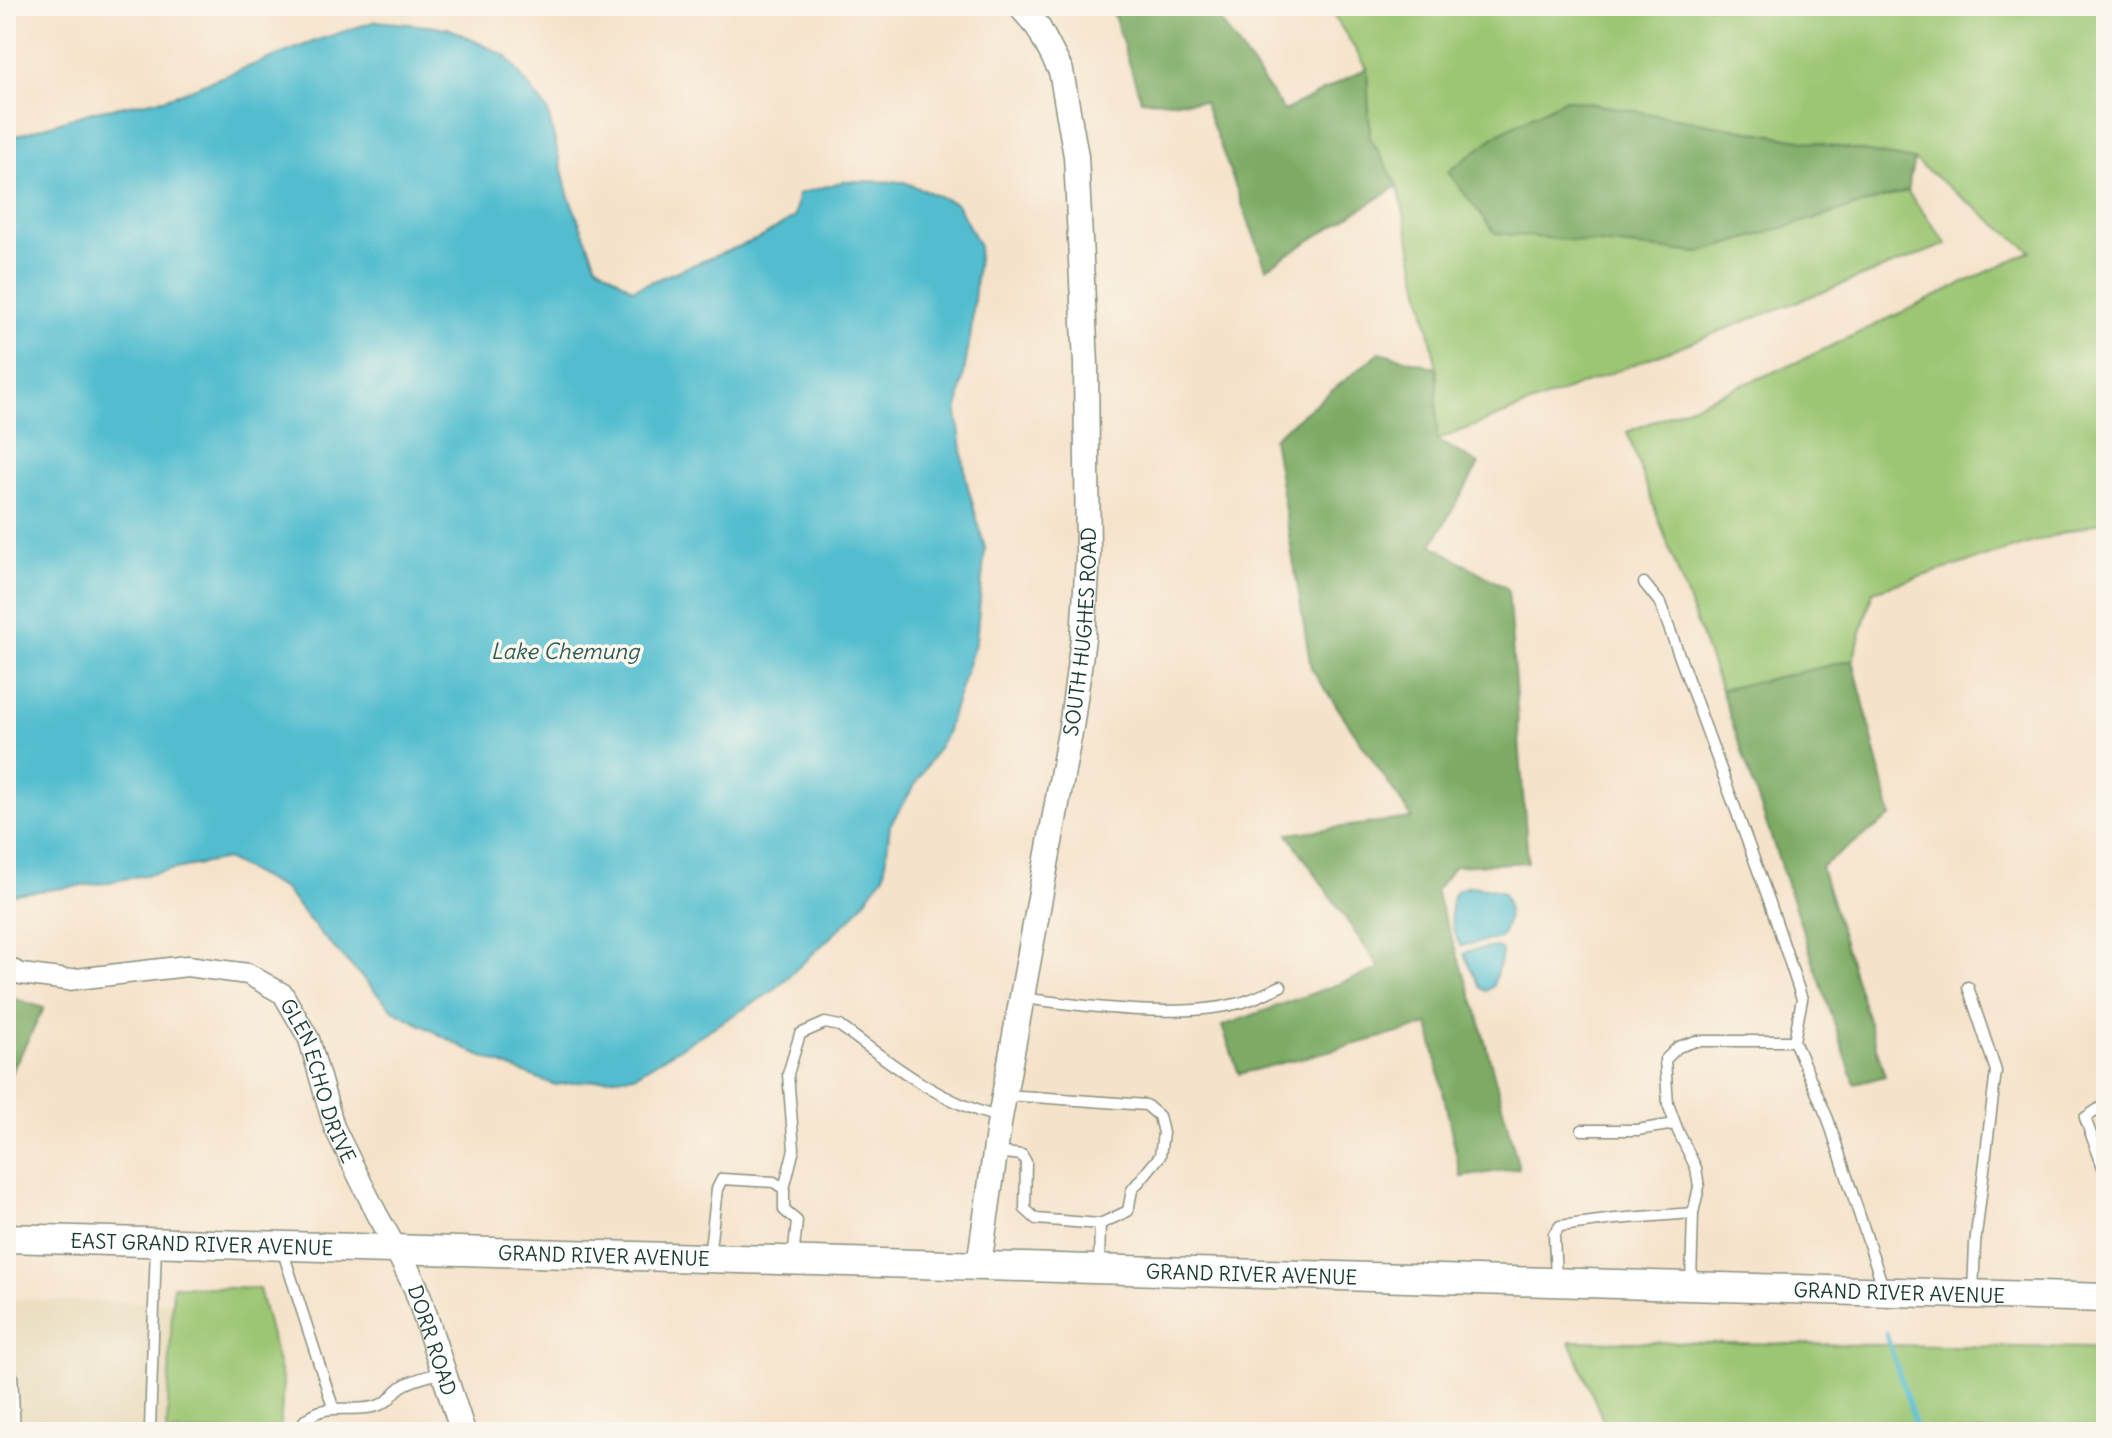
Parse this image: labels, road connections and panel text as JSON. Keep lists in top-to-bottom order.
{
  "streets": {
    "main road": ["EAST GRAND RIVER AVENUE", "GRAND RIVER AVENUE"],
    "street": ["SOUTH HUGHES ROAD", "GLEN ECHO DRIVE", "DORR ROAD"]
  },
  "crossings": [
    ["SOUTH HUGHES ROAD", "GRAND RIVER AVENUE"],
    ["GLEN ECHO DRIVE", "EAST GRAND RIVER AVENUE"],
    ["GLEN ECHO DRIVE", "GRAND RIVER AVENUE"],
    ["GLEN ECHO DRIVE", "DORR ROAD"],
    ["EAST GRAND RIVER AVENUE", "GRAND RIVER AVENUE"],
    ["EAST GRAND RIVER AVENUE", "DORR ROAD"],
    ["GRAND RIVER AVENUE", "DORR ROAD"]
  ],
  "water": ["Lake Chemung"]
}
